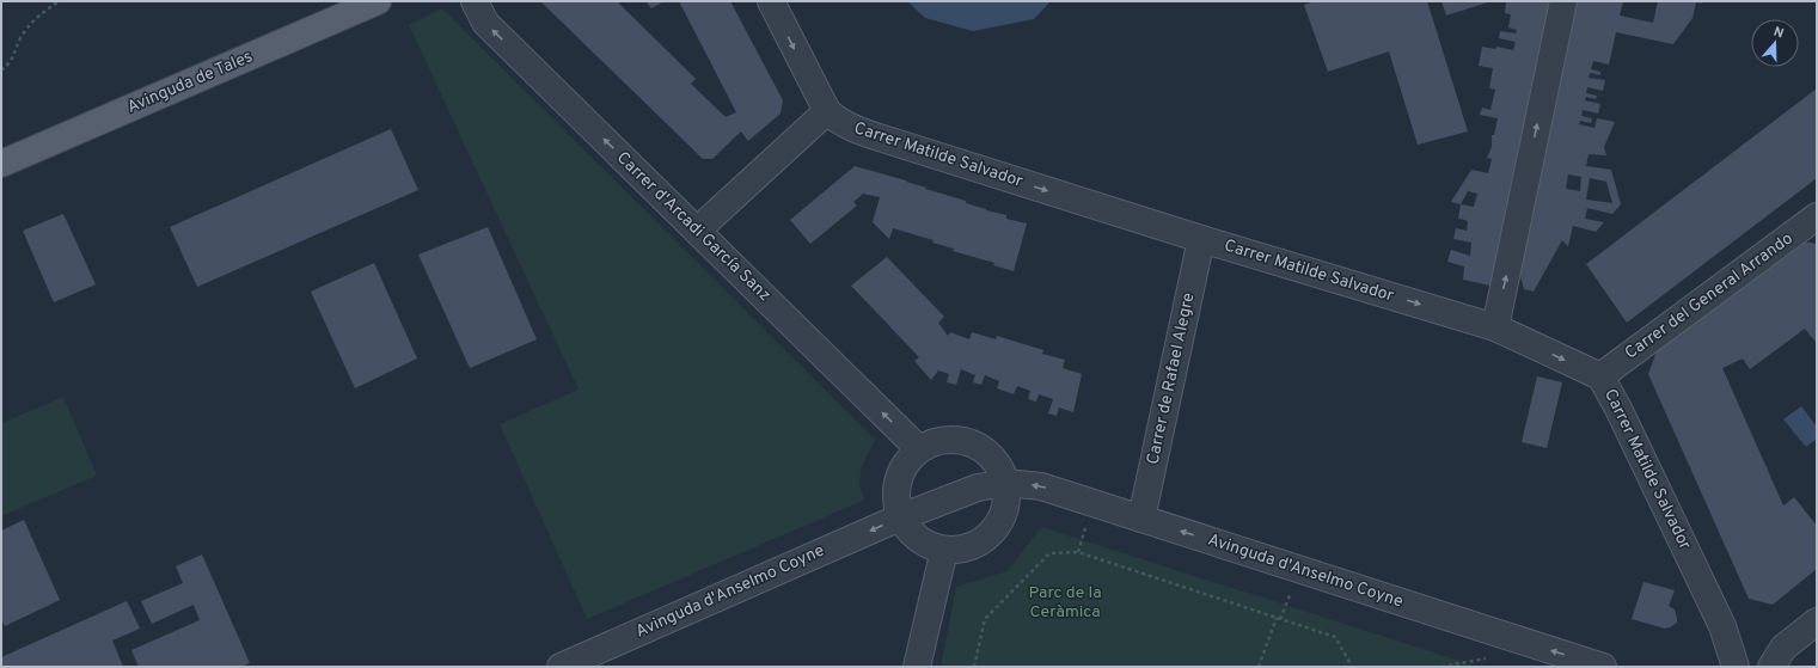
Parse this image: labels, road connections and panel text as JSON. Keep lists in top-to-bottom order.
{
  "streets": {
    "main road": ["Avinguda de Tales"],
    "street": [
      "Carrer Matilde Salvador",
      "Carrer d'Arcadi García Sanz",
      "Carrer del General Arrando",
      "Carrer de Rafael Alegre",
      "Avinguda d'Anselmo Coyne"
    ]
  },
  "crossings": [
    ["Carrer Matilde Salvador", "Carrer del General Arrando"],
    ["Carrer Matilde Salvador", "Carrer de Rafael Alegre"],
    ["Carrer de Rafael Alegre", "Avinguda d'Anselmo Coyne"]
  ],
  "one_way": ["Carrer Matilde Salvador", "Carrer d'Arcadi García Sanz", "Avinguda d'Anselmo Coyne"],
  "parks": ["Parc de la Ceràmica"],
  "north": "top"
}
